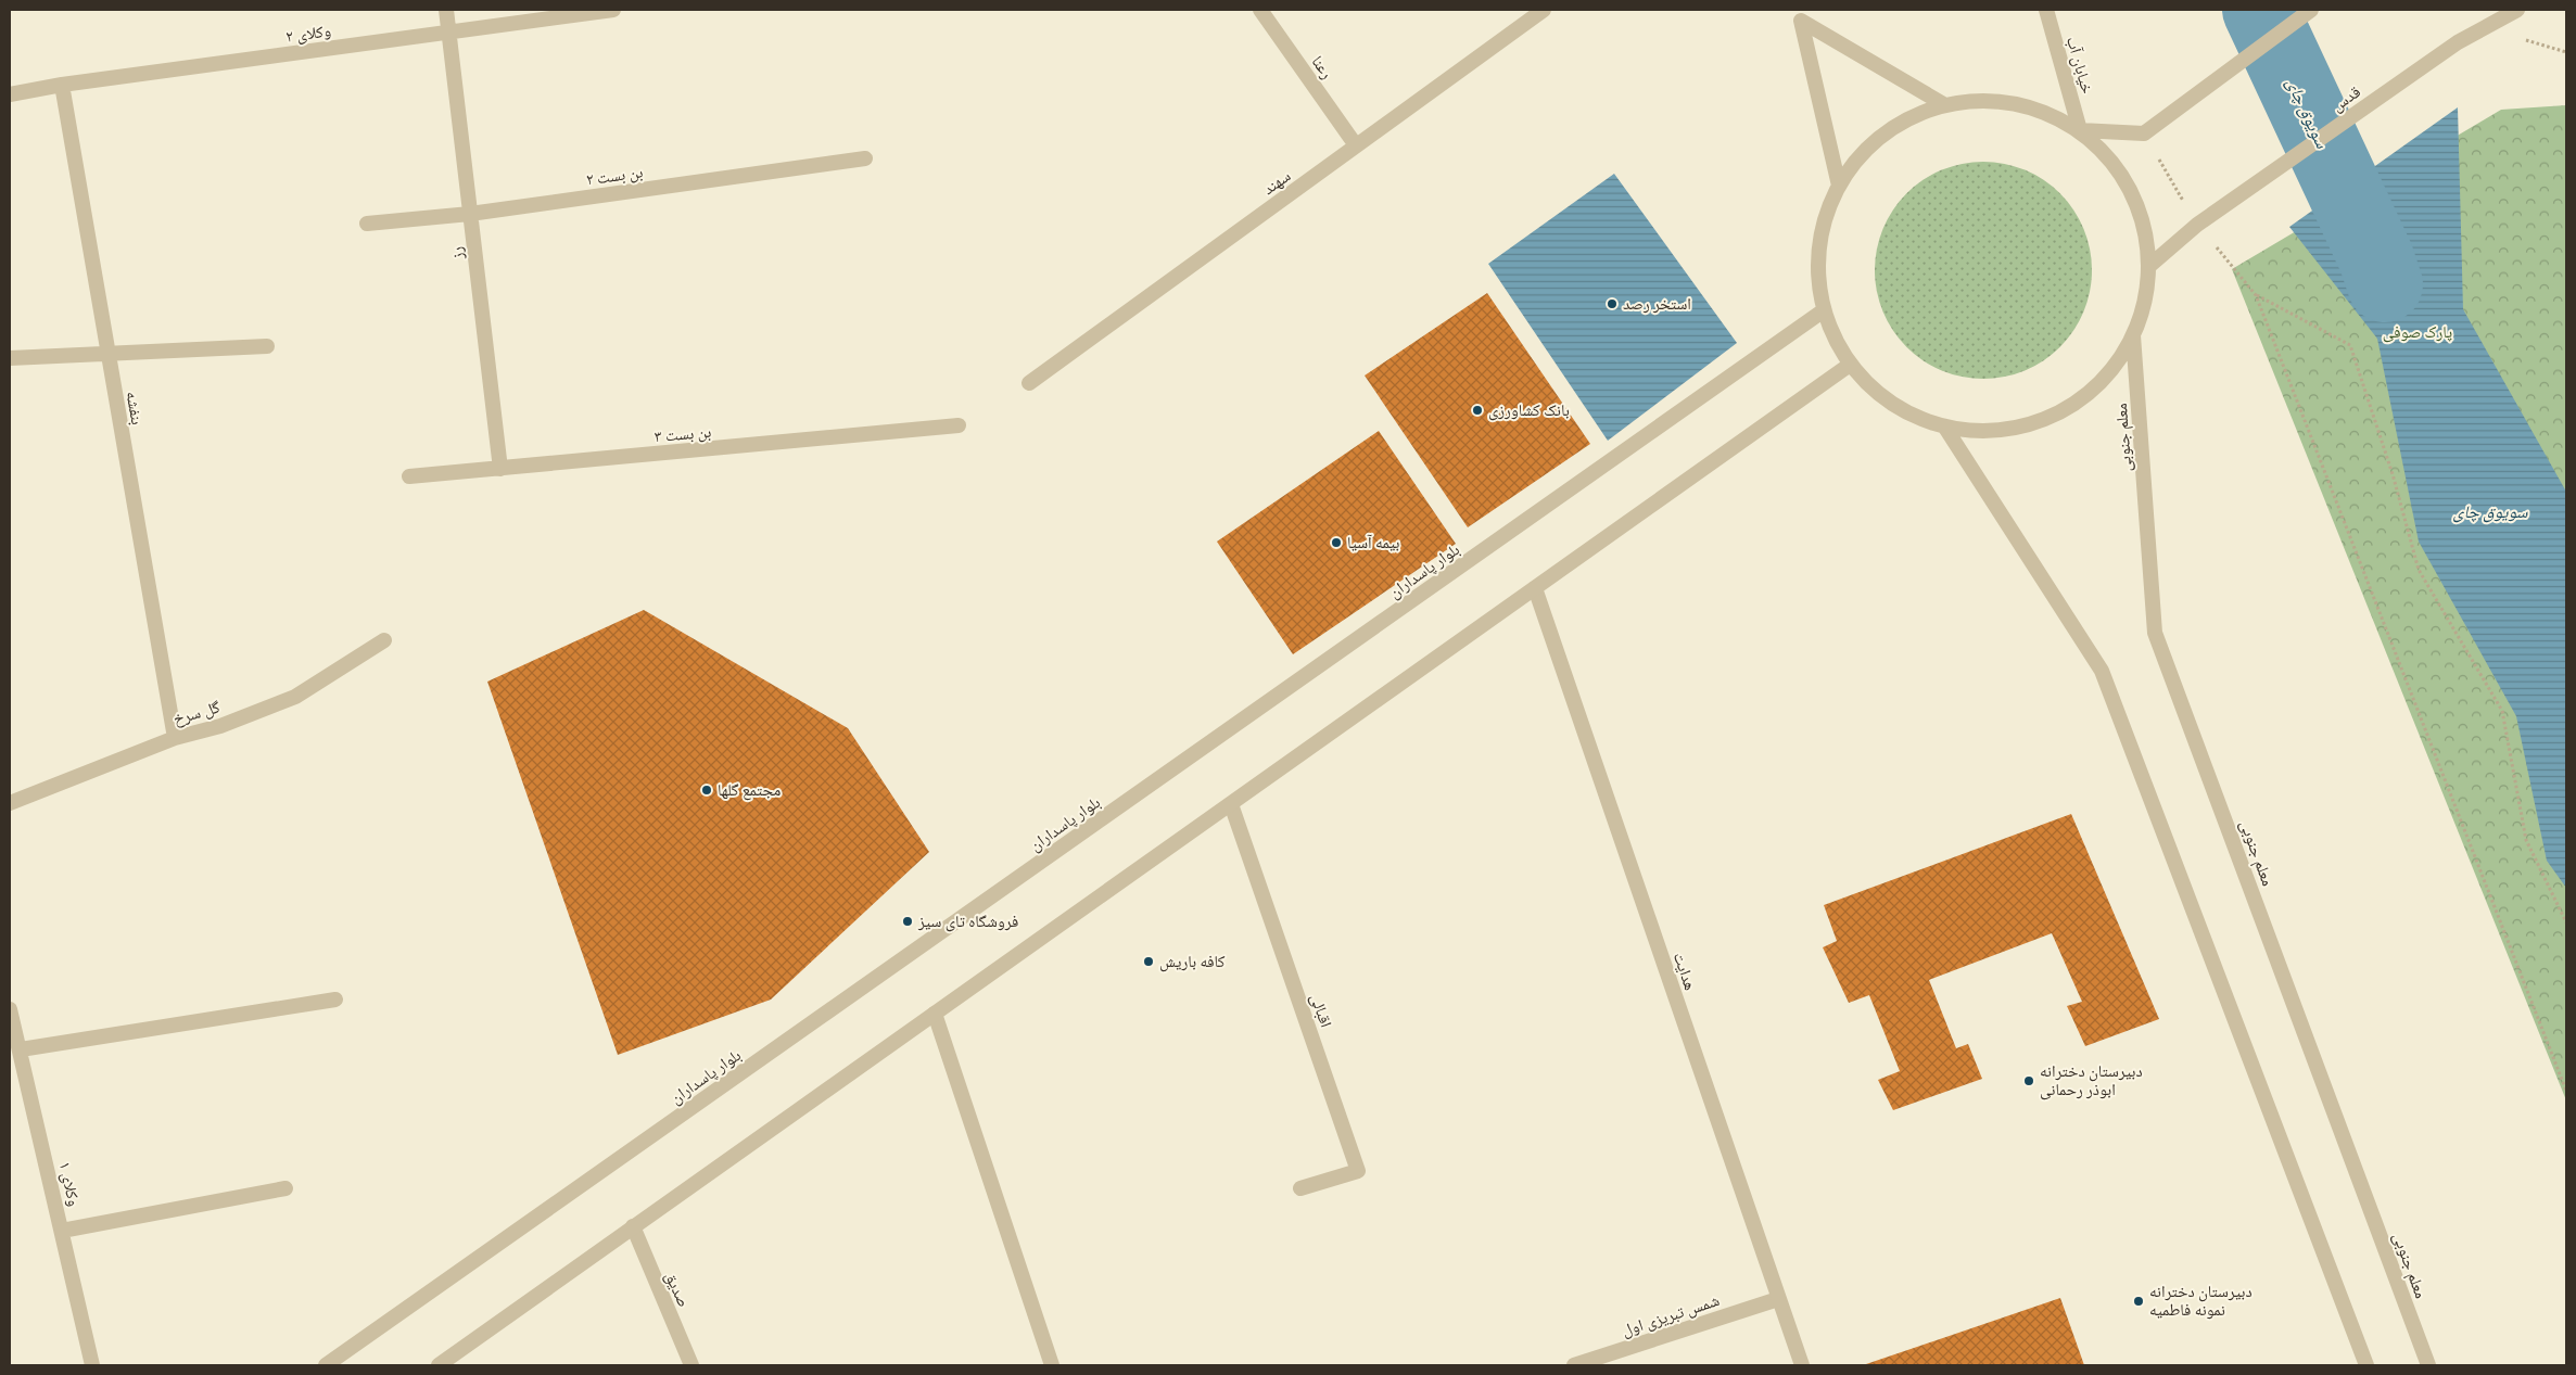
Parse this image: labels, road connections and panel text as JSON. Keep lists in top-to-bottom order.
{
  "streets": {
    "street": [
      "وکلای ۲",
      "خیابان آب",
      "رعنا",
      "قدس",
      "بن بست ۲",
      "سهند",
      "رز",
      "بنفشه",
      "بن بست ۳",
      "معلم جنوبی",
      "بلوار پاسداران",
      "گل سرخ",
      "هدایت",
      "اقبالی",
      "وکلای ۱",
      "صدیق",
      "شمس تبریزی اول"
    ]
  },
  "crossings": [
    ["وکلای ۲", "رز"],
    ["وکلای ۲", "بنفشه"],
    ["رعنا", "سهند"],
    ["بن بست ۲", "رز"],
    ["رز", "بن بست ۳"],
    ["بنفشه", "گل سرخ"],
    ["هدایت", "شمس تبریزی اول"]
  ],
  "water": ["سویوق چای"],
  "parks": ["پارک صوفی"],
  "places": [
    "استخر رصد",
    "بانک کشاورزی",
    "بیمه آسیا",
    "مجتمع گلها",
    "فروشگاه تای سیز",
    "کافه باریش",
    "دبیرستان دخترانه ابوذر رحمانی",
    "دبیرستان دخترانه نمونه فاطمیه"
  ]
}
